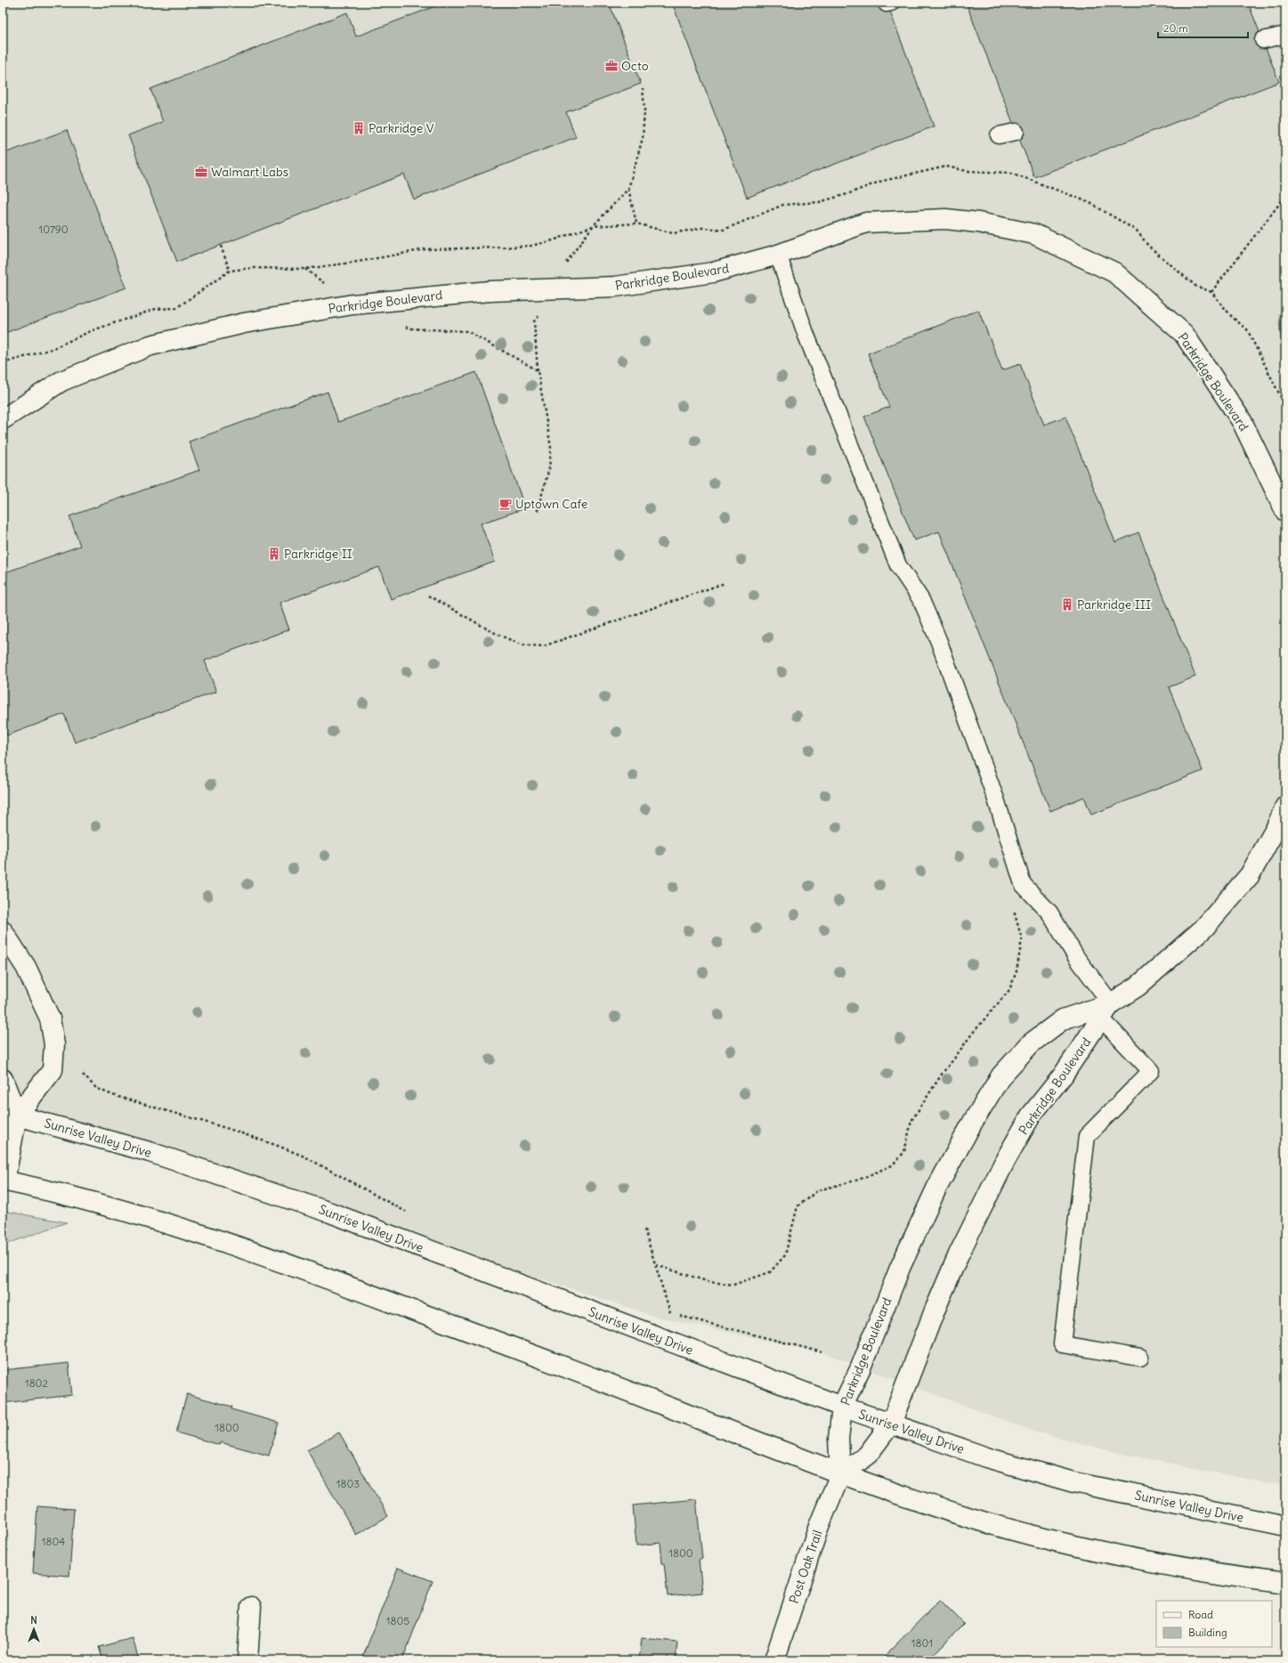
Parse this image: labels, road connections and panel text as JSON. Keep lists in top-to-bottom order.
{
  "streets": {
    "street": ["Parkridge Boulevard", "Sunrise Valley Drive", "Post Oak Trail"]
  },
  "crossings": [
    ["Parkridge Boulevard", "Sunrise Valley Drive"],
    ["Parkridge Boulevard", "Post Oak Trail"]
  ],
  "places": {
    "office": ["Octo", "Walmart Labs"],
    "building": ["Parkridge V", "Parkridge II", "Parkridge III"],
    "cafe": ["Uptown Cafe"]
  },
  "house_numbers": [
    "10790",
    "1802",
    "1800",
    "1803",
    "1804",
    "1800",
    "1805",
    "1801"
  ],
  "legend": ["Road", "Building"],
  "scale_bar": "20 m",
  "north": "top"
}
